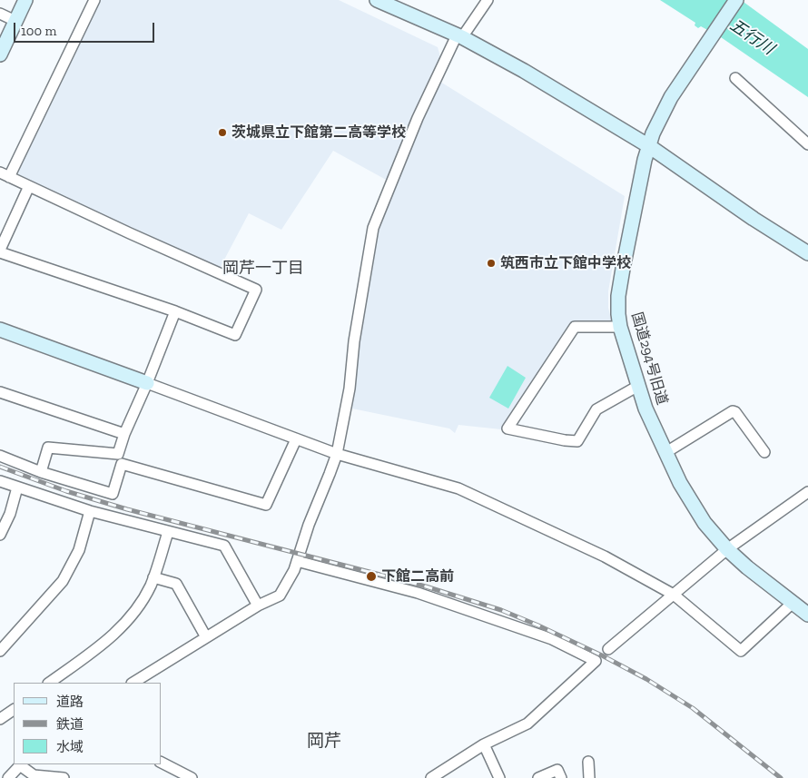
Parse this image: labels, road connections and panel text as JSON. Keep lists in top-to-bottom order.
{
  "streets": {
    "street": ["国道294号旧道"]
  },
  "districts": ["岡芹一丁目", "岡芹"],
  "water": ["五行川"],
  "places": ["茨城県立下館第二高等学校", "筑西市立下館中学校", "下館二高前"],
  "legend": ["道路", "鉄道", "水域"],
  "scale_bar": "100 m"
}
